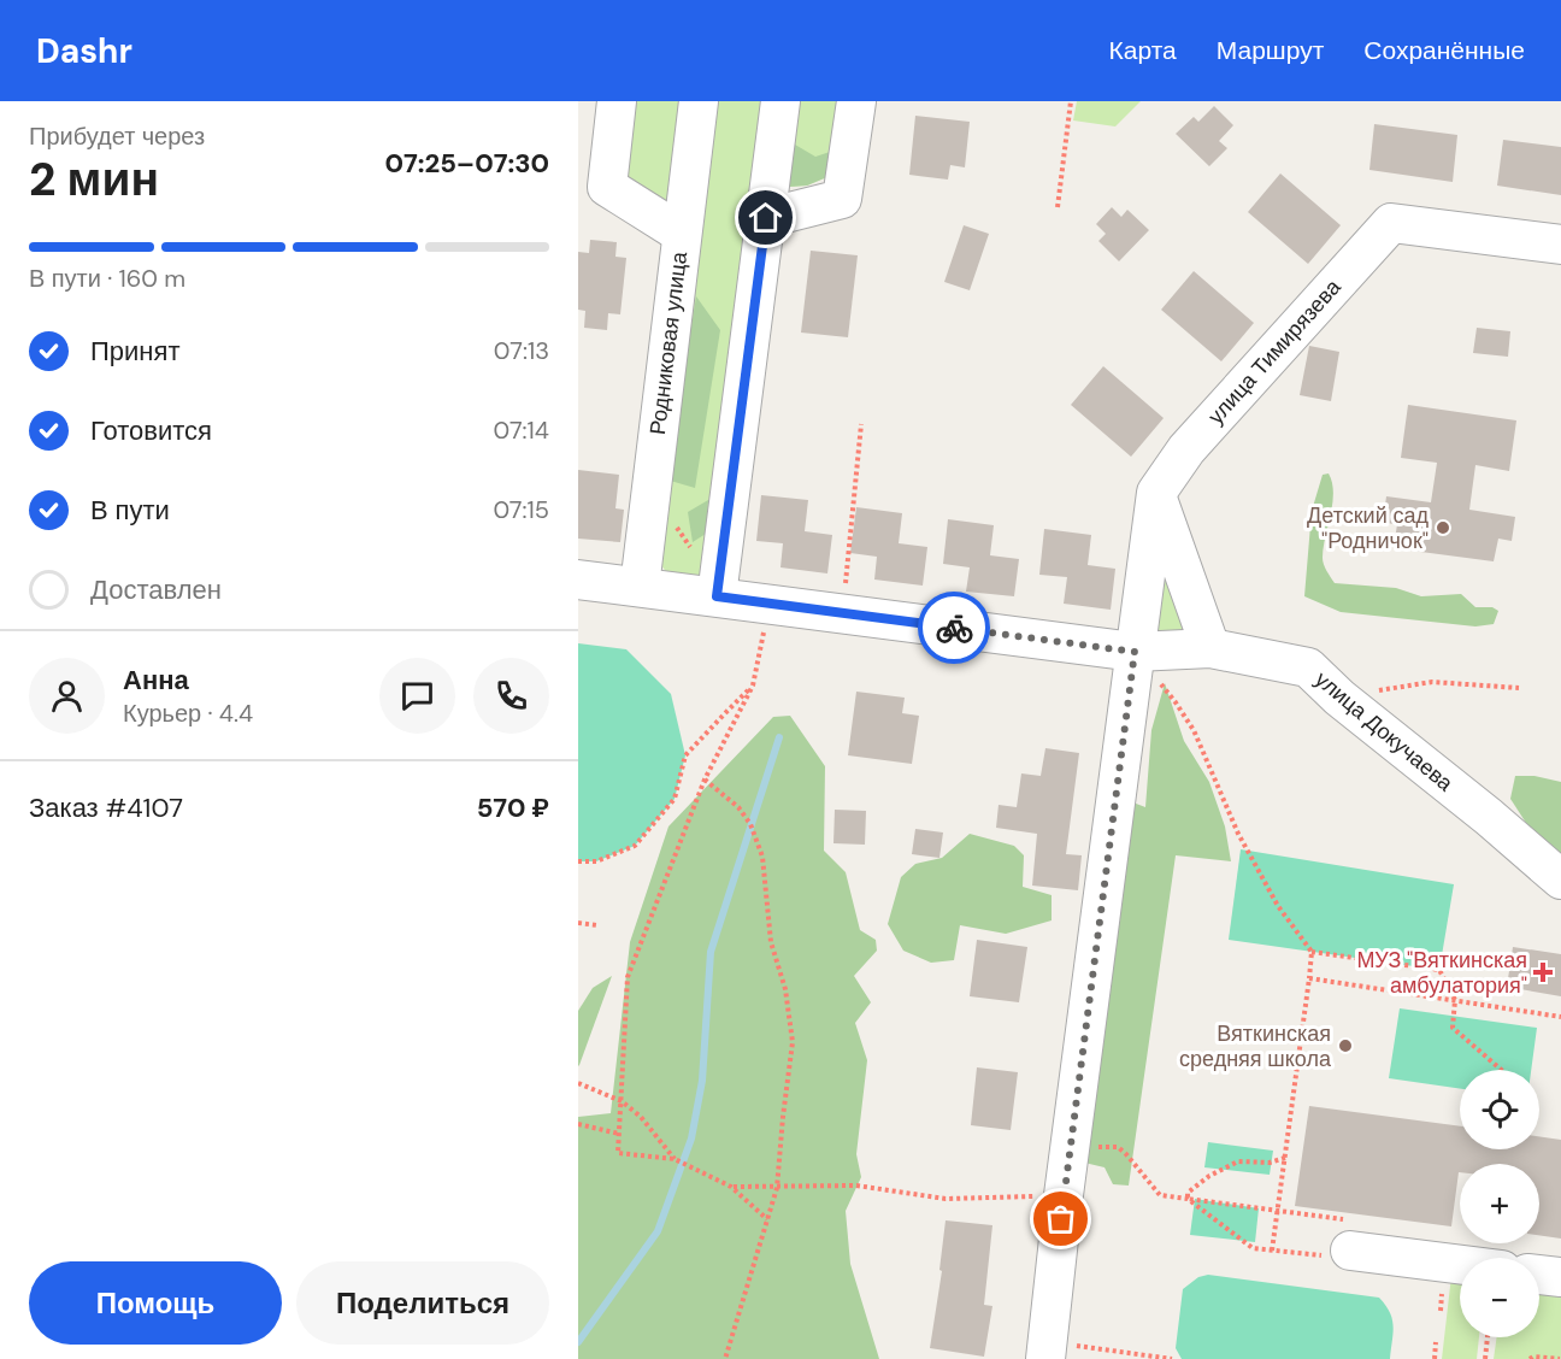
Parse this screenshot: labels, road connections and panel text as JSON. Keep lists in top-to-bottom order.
{
  "streets": {
    "street": ["Родниковая улица", "улица Тимирязева", "улица Докучаева"]
  },
  "crossings": [
    ["Родниковая улица", "улица Докучаева"],
    ["улица Тимирязева", "улица Докучаева"]
  ],
  "places": {
    "other": ["Детский сад \"Родничок\"", "Вяткинская средняя школа"],
    "health": ["МУЗ \"Вяткинская амбулатория\""]
  },
  "page": {
    "header": "Dashr",
    "nav": ["Карта", "Маршрут", "Сохранённые"],
    "heading": ["2 мин", "Прибудет через", "07:25–07:30"],
    "panel": [
      "Анна",
      "Курьер · 4.4",
      "Заказ #4107",
      "570 ₽"
    ],
    "bar": "В пути · 160 m",
    "list": [
      ["Принят", "07:13"],
      ["Готовится", "07:14"],
      ["В пути", "07:15"],
      "Доставлен"
    ],
    "map_buttons": ["+", "−"],
    "buttons": ["Помощь", "Поделиться"]
  }
}
